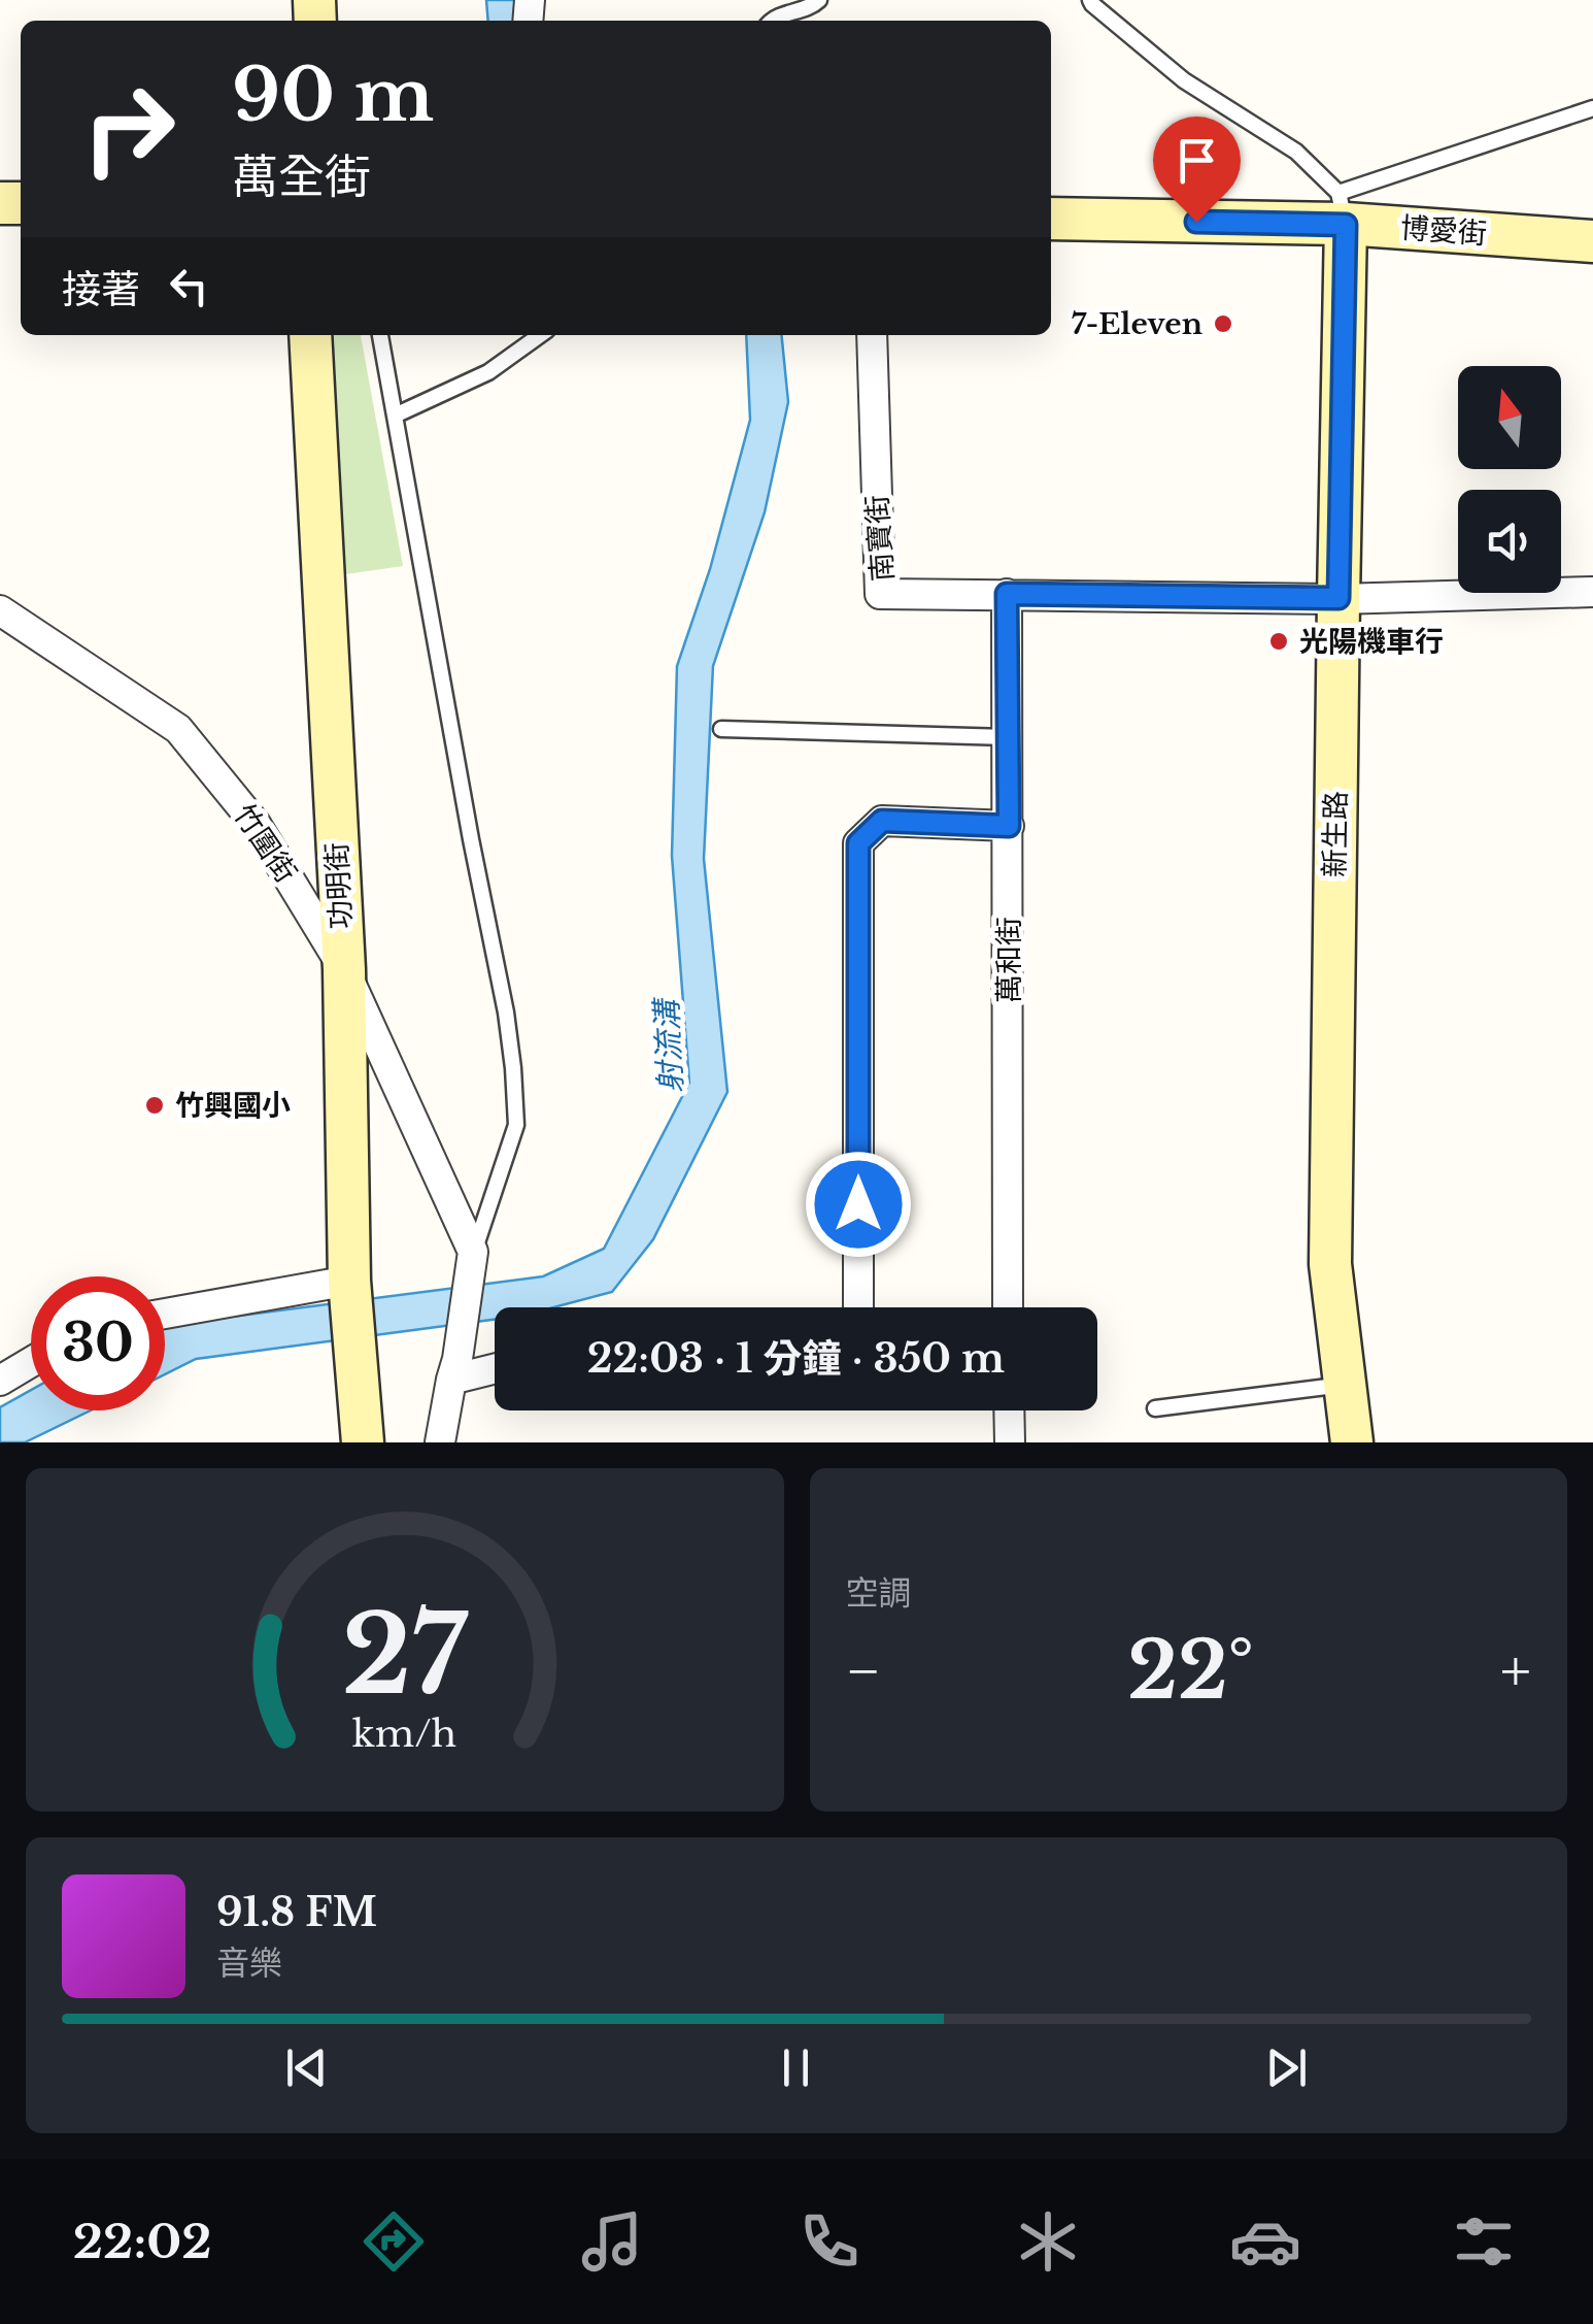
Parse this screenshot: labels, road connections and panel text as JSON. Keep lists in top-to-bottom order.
{
  "streets": {
    "street": [
      "博愛街",
      "南寶街",
      "新生路",
      "竹圍街",
      "功明街",
      "萬和街"
    ]
  },
  "crossings": [
    ["博愛街", "新生路"],
    ["南寶街", "新生路"],
    ["南寶街", "萬和街"],
    ["竹圍街", "功明街"]
  ],
  "water": ["射流溝"],
  "places": ["7-Eleven", "光陽機車行", "竹興國小"],
  "north": "top",
  "page": {
    "turn": ["90 m", "萬全街"],
    "then": "接著",
    "limit": "30",
    "trip": "22:03 · 1 分鐘 · 350 m",
    "tile": "空調",
    "heat": ["−", "22°", "+"],
    "song": ["91.8 FM", "音樂"],
    "tabs": "22:02",
    "gauge": ["27", "km/h"]
  }
}
